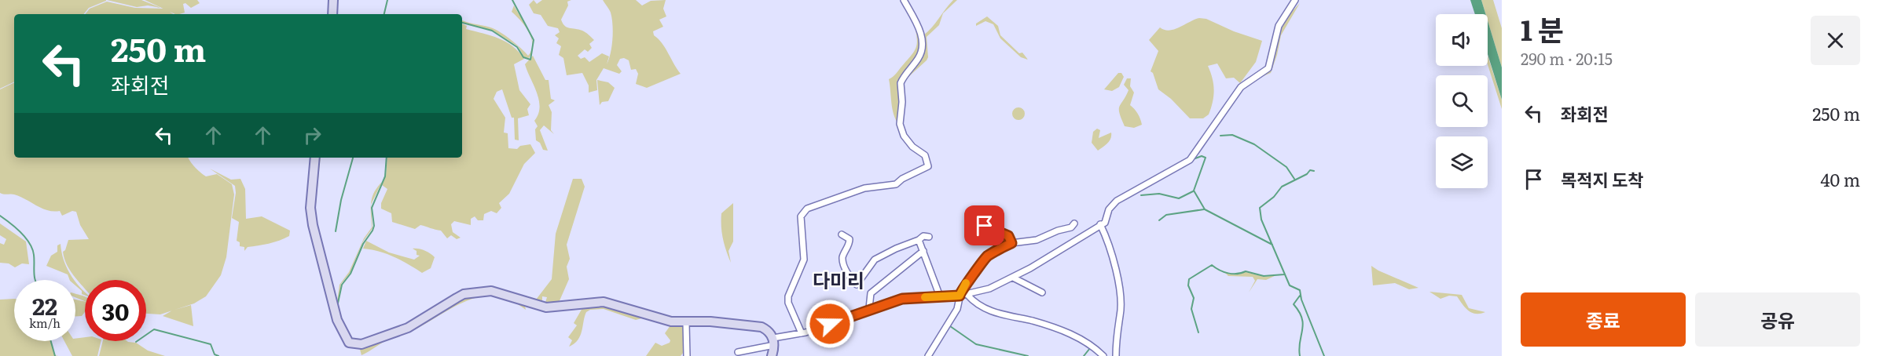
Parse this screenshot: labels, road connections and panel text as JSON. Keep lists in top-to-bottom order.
{
  "districts": ["다미리"],
  "page": {
    "heading": ["1 분", "290 m · 20:15"],
    "turn": ["250 m", "좌회전"],
    "list": [
      {
        "name": "좌회전",
        "value": "250 m"
      },
      {
        "name": "목적지 도착",
        "value": "40 m"
      }
    ],
    "speed": "22 km/h",
    "limit": "30",
    "buttons": ["종료", "공유"]
  }
}
